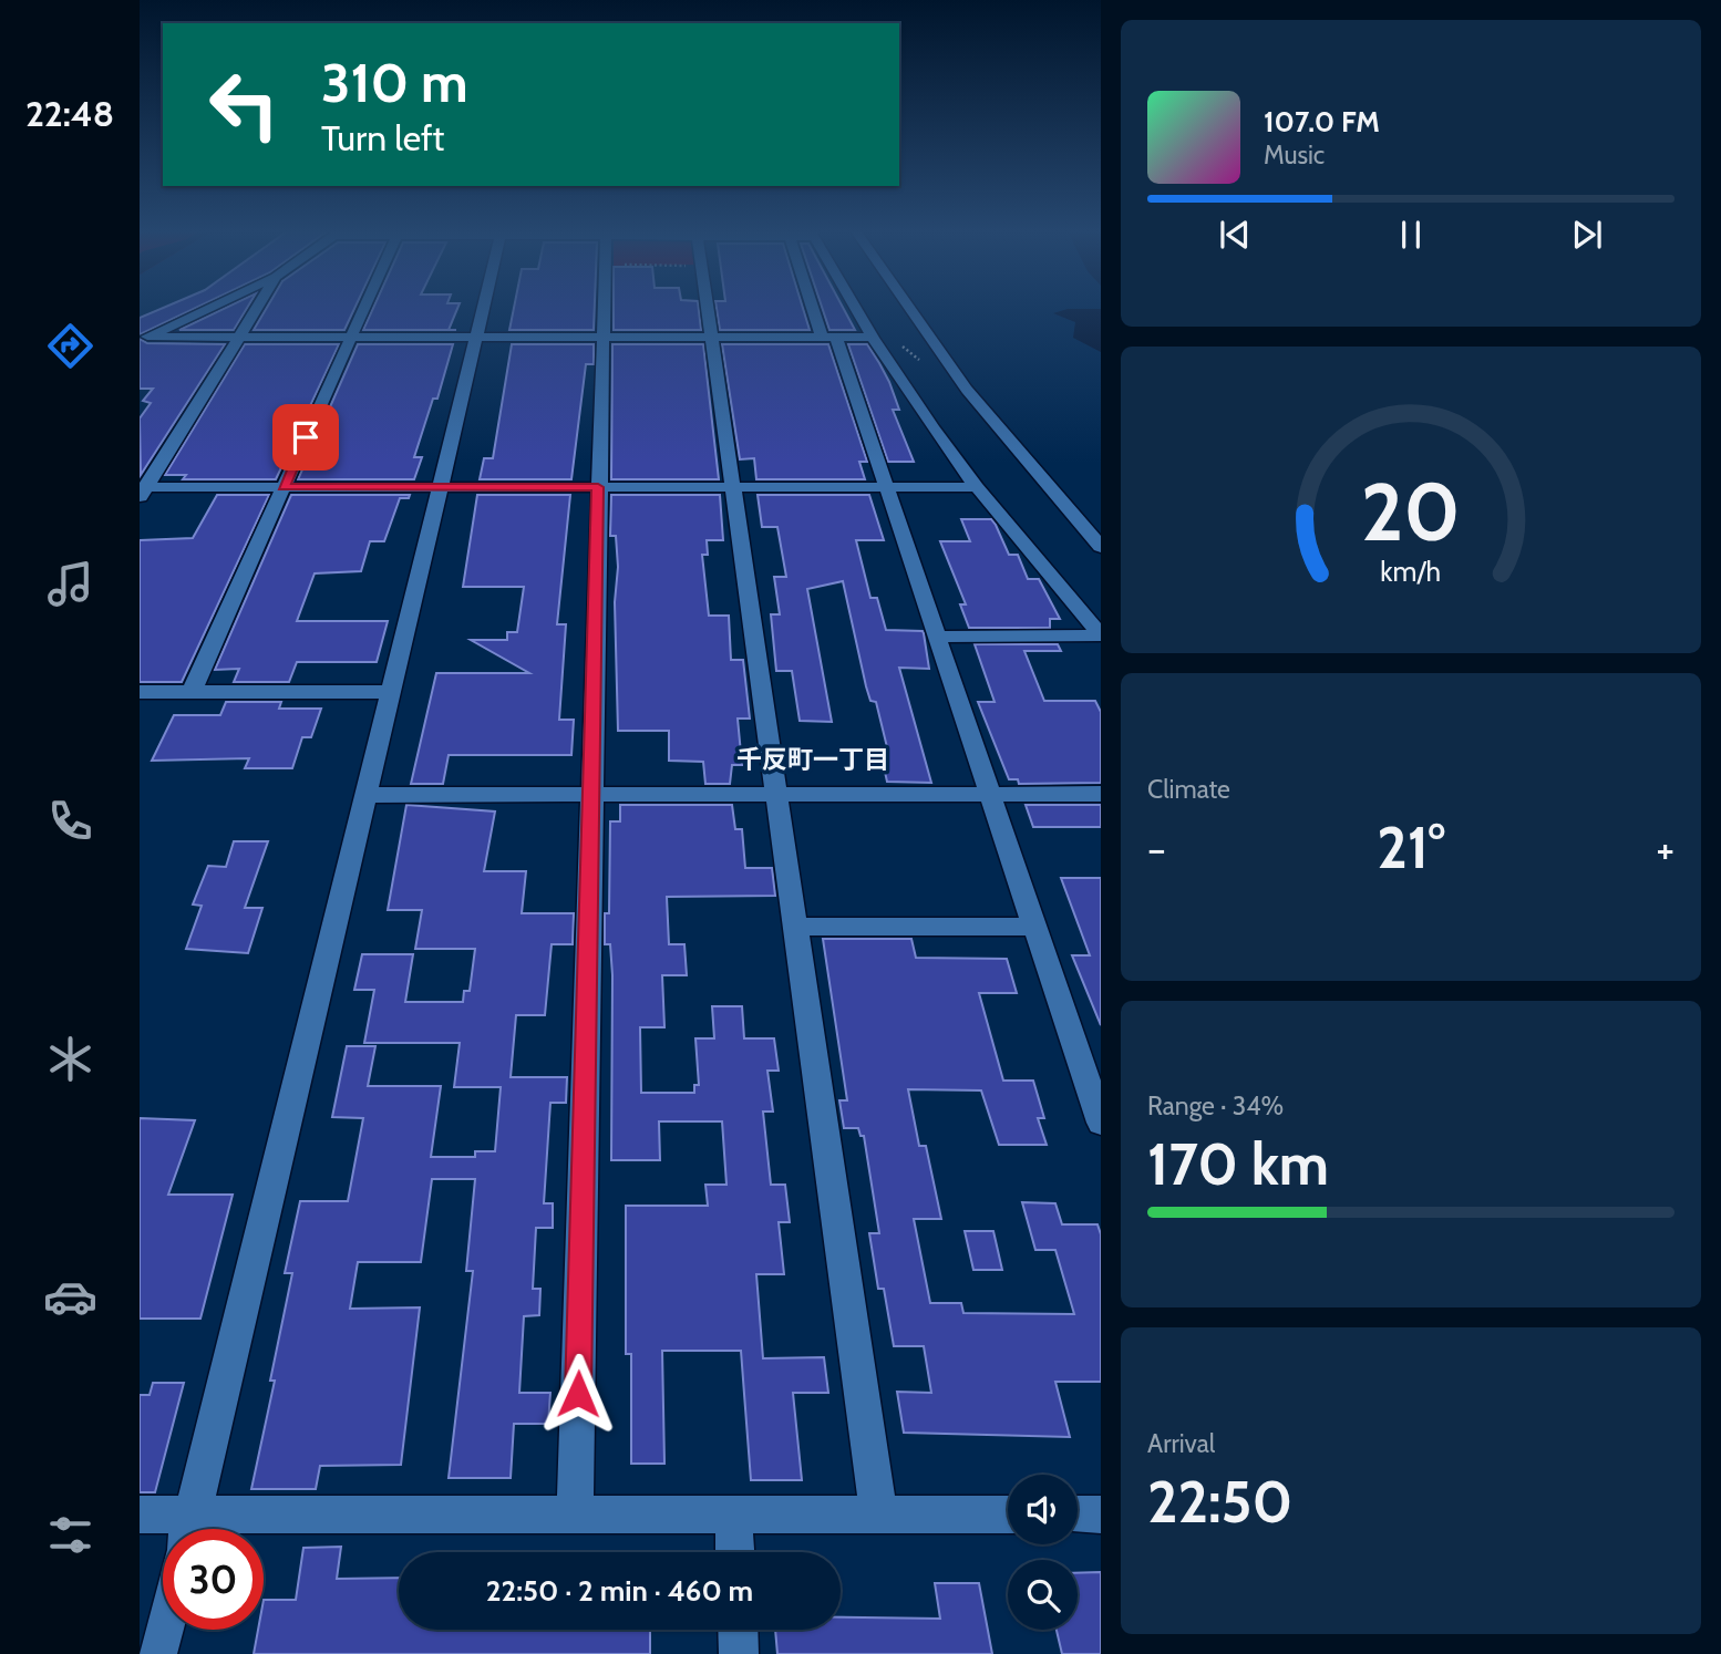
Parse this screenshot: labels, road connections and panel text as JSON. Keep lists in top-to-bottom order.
{
  "districts": ["千反町一丁目"],
  "page": {
    "tabs": "22:48",
    "turn": ["310 m", "Turn left"],
    "song": ["107.0 FM", "Music"],
    "tile": [
      "Climate",
      ["Range · 34%", "170 km"],
      ["Arrival", "22:50"]
    ],
    "heat": ["−", "21°", "+"],
    "limit": "30",
    "trip": "22:50 · 2 min · 460 m",
    "gauge": ["20", "km/h"]
  }
}
